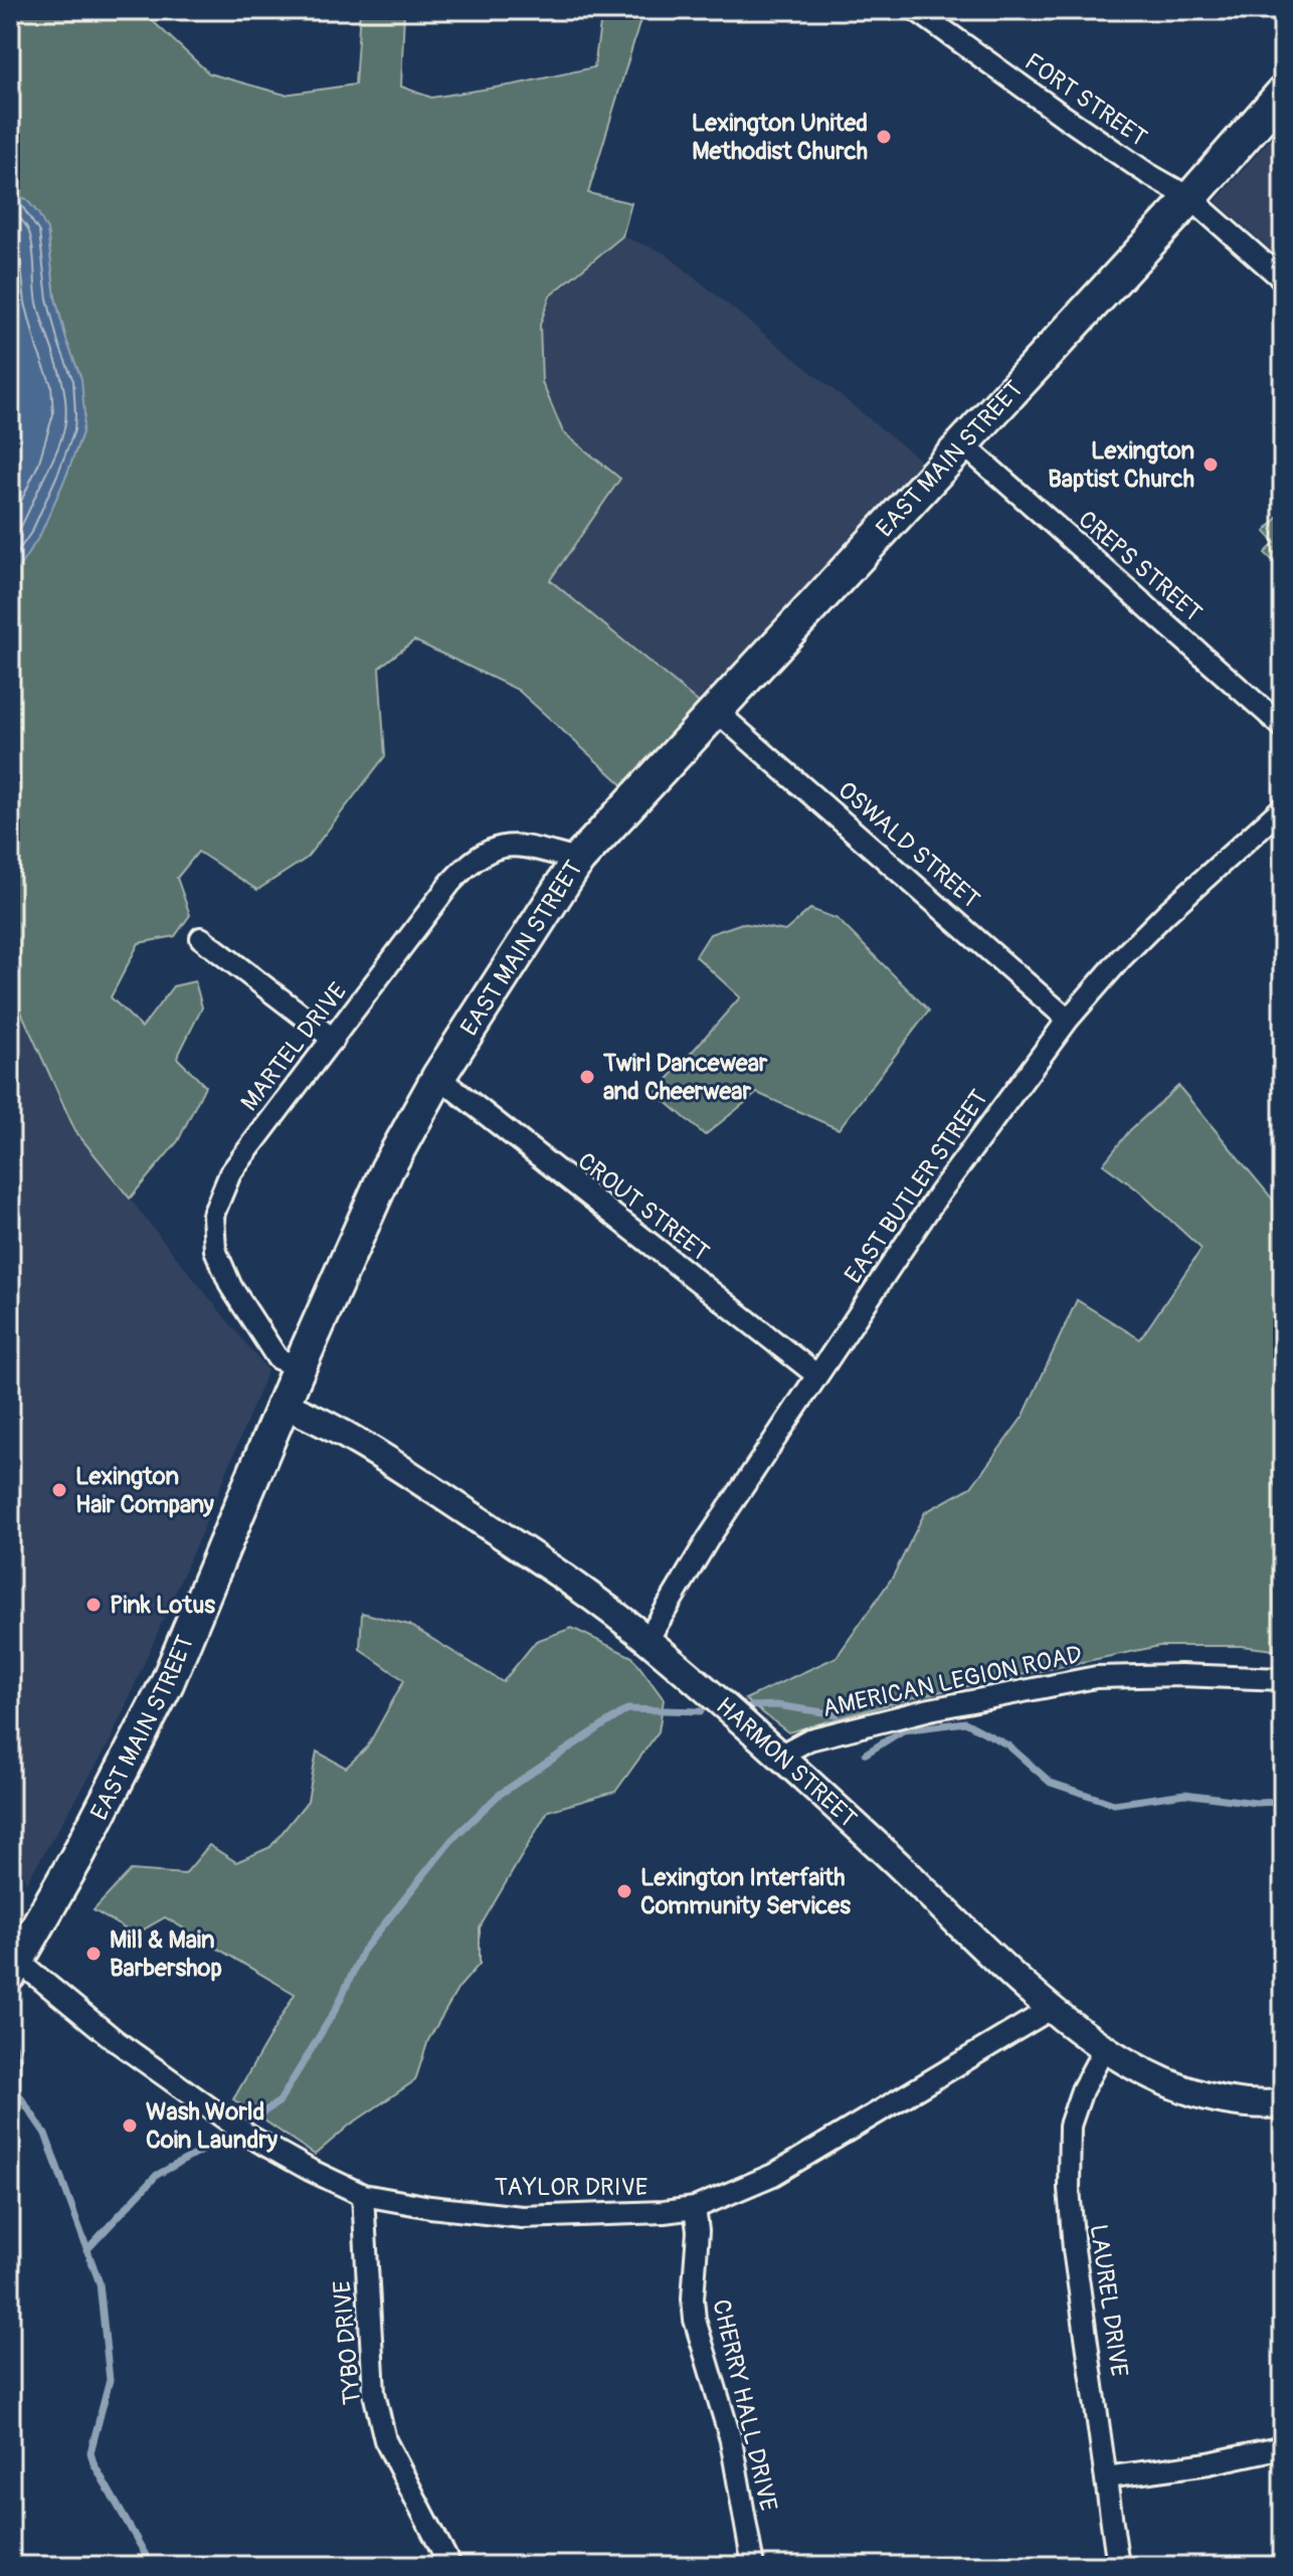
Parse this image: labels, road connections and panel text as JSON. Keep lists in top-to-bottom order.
{
  "streets": {
    "main road": ["EAST MAIN STREET"],
    "street": [
      "FORT STREET",
      "CREPS STREET",
      "OSWALD STREET",
      "MARTEL DRIVE",
      "EAST BUTLER STREET",
      "CROUT STREET",
      "AMERICAN LEGION ROAD",
      "HARMON STREET",
      "TAYLOR DRIVE",
      "LAUREL DRIVE",
      "TYBO DRIVE",
      "CHERRY HALL DRIVE"
    ]
  },
  "crossings": [
    ["FORT STREET", "EAST MAIN STREET"],
    ["EAST MAIN STREET", "CREPS STREET"],
    ["EAST MAIN STREET", "OSWALD STREET"],
    ["EAST MAIN STREET", "MARTEL DRIVE"],
    ["EAST MAIN STREET", "CROUT STREET"],
    ["EAST MAIN STREET", "HARMON STREET"],
    ["EAST MAIN STREET", "TAYLOR DRIVE"],
    ["OSWALD STREET", "EAST BUTLER STREET"],
    ["EAST BUTLER STREET", "CROUT STREET"],
    ["EAST BUTLER STREET", "HARMON STREET"],
    ["AMERICAN LEGION ROAD", "HARMON STREET"],
    ["HARMON STREET", "TAYLOR DRIVE"],
    ["HARMON STREET", "LAUREL DRIVE"],
    ["TAYLOR DRIVE", "TYBO DRIVE"],
    ["TAYLOR DRIVE", "CHERRY HALL DRIVE"]
  ],
  "places": [
    "Lexington United Methodist Church",
    "Lexington Baptist Church",
    "Twirl Dancewear and Cheerwear",
    "Lexington Hair Company",
    "Pink Lotus",
    "Lexington Interfaith Community Services",
    "Mill & Main Barbershop",
    "Wash World Coin Laundry"
  ]
}
